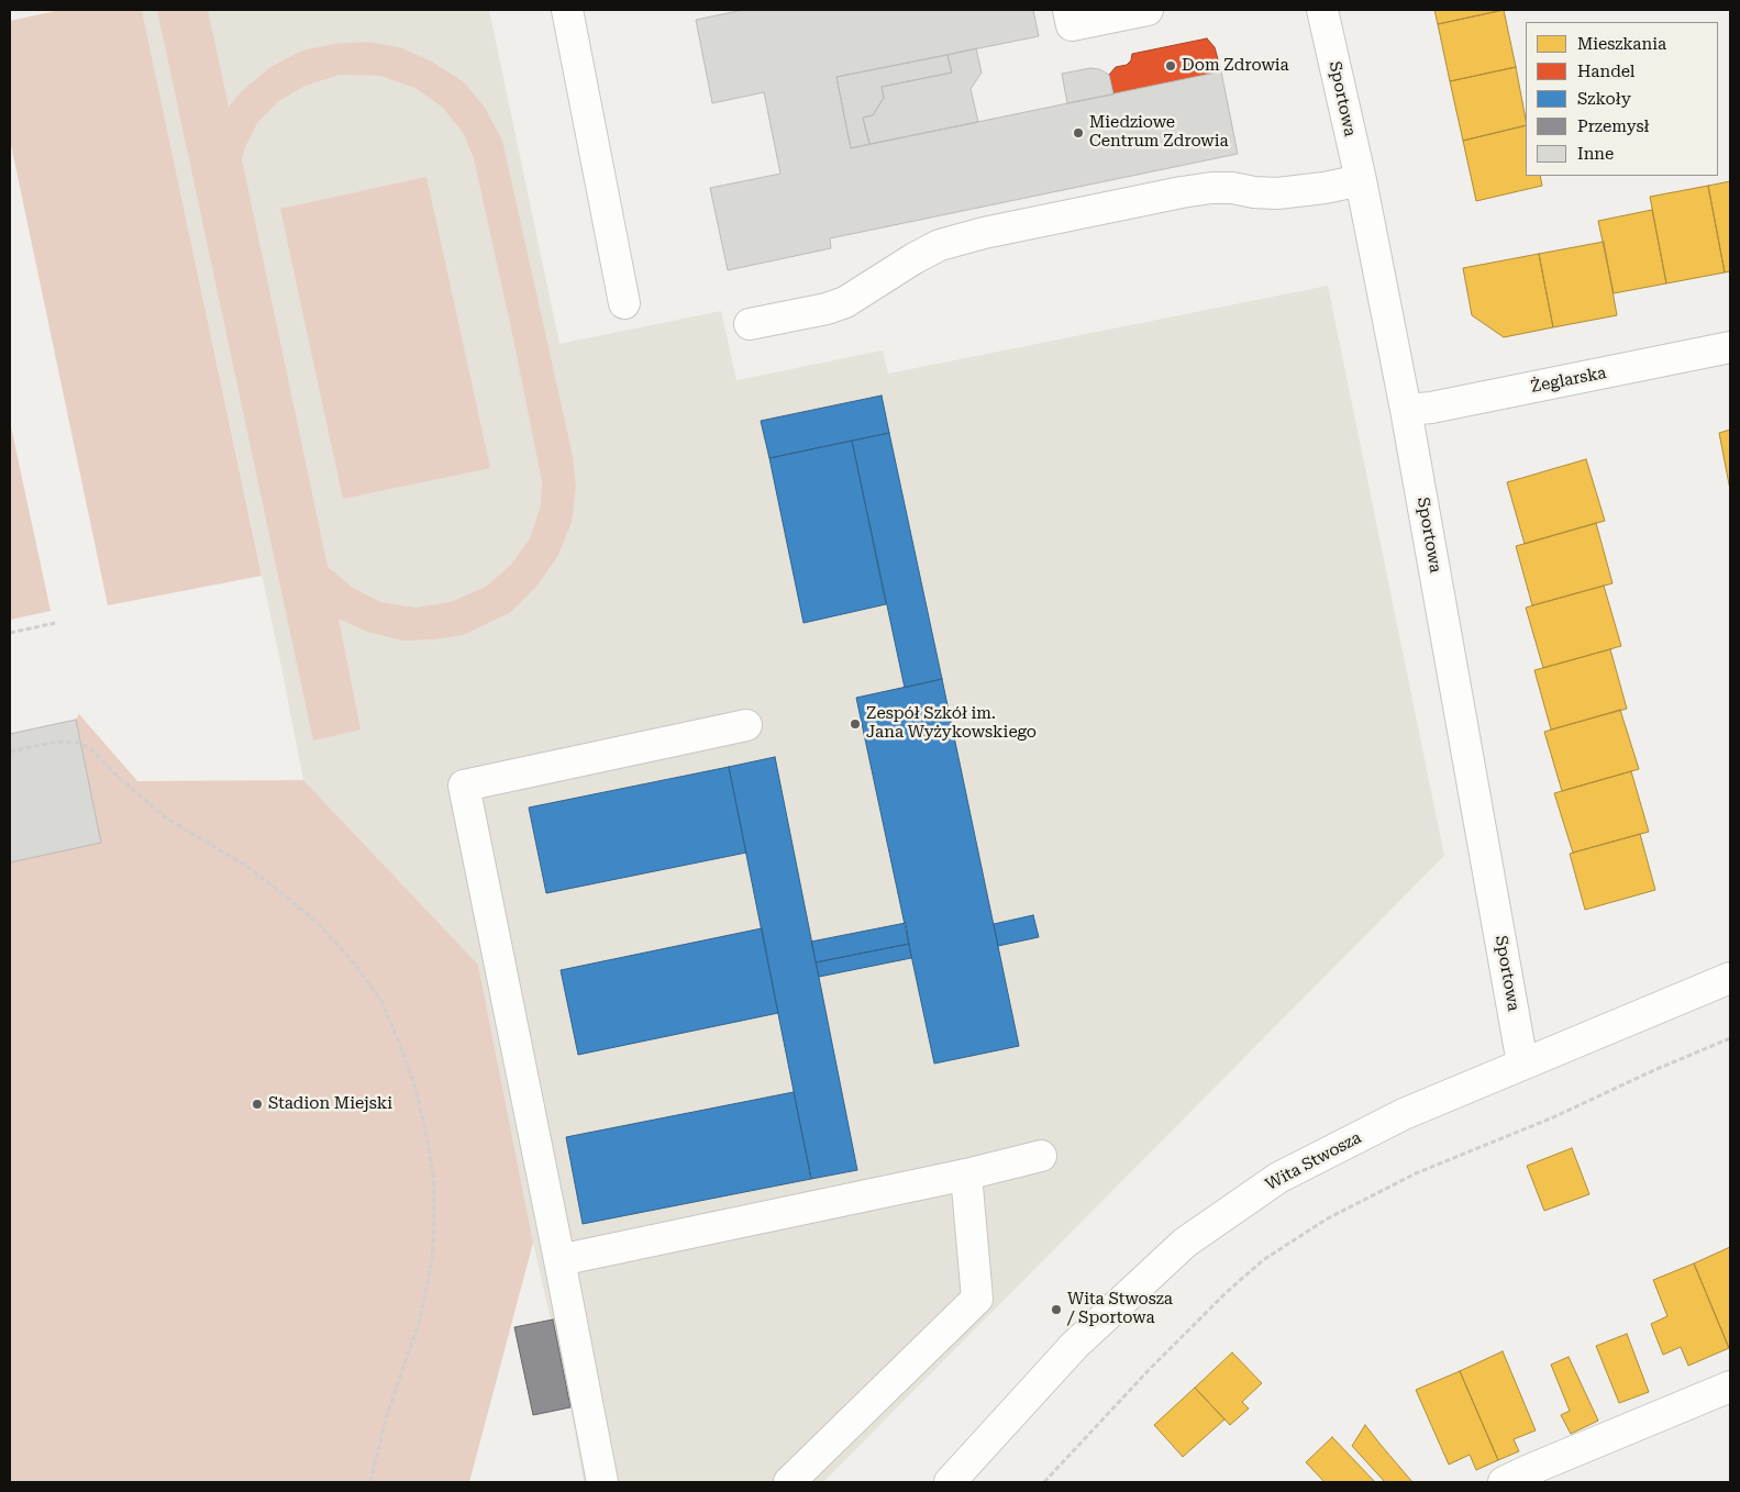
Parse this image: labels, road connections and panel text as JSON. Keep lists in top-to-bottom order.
{
  "streets": {
    "street": ["Sportowa", "Żeglarska", "Wita Stwosza"]
  },
  "crossings": [
    ["Sportowa", "Żeglarska"],
    ["Sportowa", "Wita Stwosza"]
  ],
  "places": [
    "Dom Zdrowia",
    "Miedziowe Centrum Zdrowia",
    "Zespół Szkół im. Jana Wyżykowskiego",
    "Stadion Miejski",
    "Wita Stwosza / Sportowa"
  ],
  "legend": [
    "Mieszkania",
    "Handel",
    "Szkoły",
    "Przemysł",
    "Inne"
  ]
}
